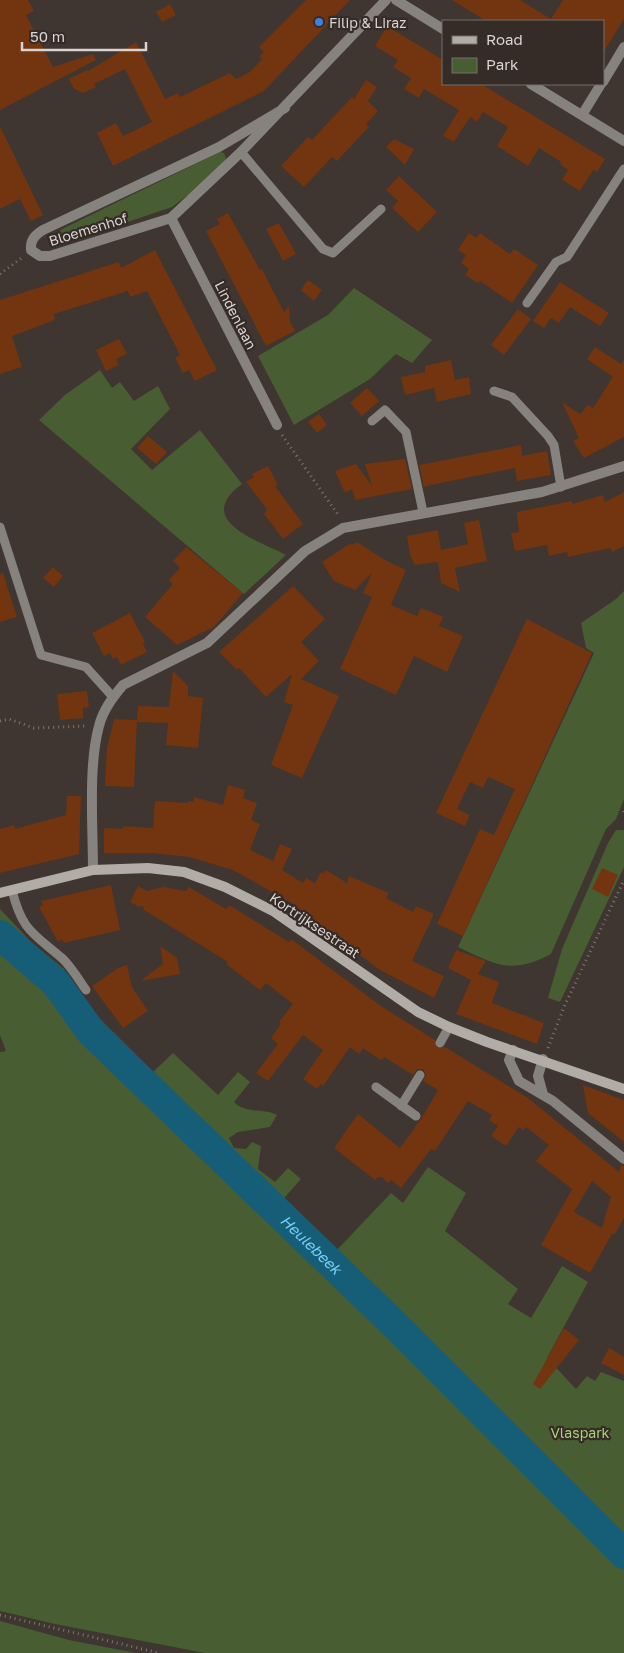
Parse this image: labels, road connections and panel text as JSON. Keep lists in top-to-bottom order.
{
  "streets": {
    "street": ["Bloemenhof", "Lindenlaan", "Kortrijksestraat"]
  },
  "crossings": [
    ["Bloemenhof", "Lindenlaan"]
  ],
  "water": ["Heulebeek"],
  "parks": ["Vlaspark"],
  "places": ["Filip & Liraz"],
  "legend": ["Road", "Park"],
  "scale_bar": "50 m"
}
